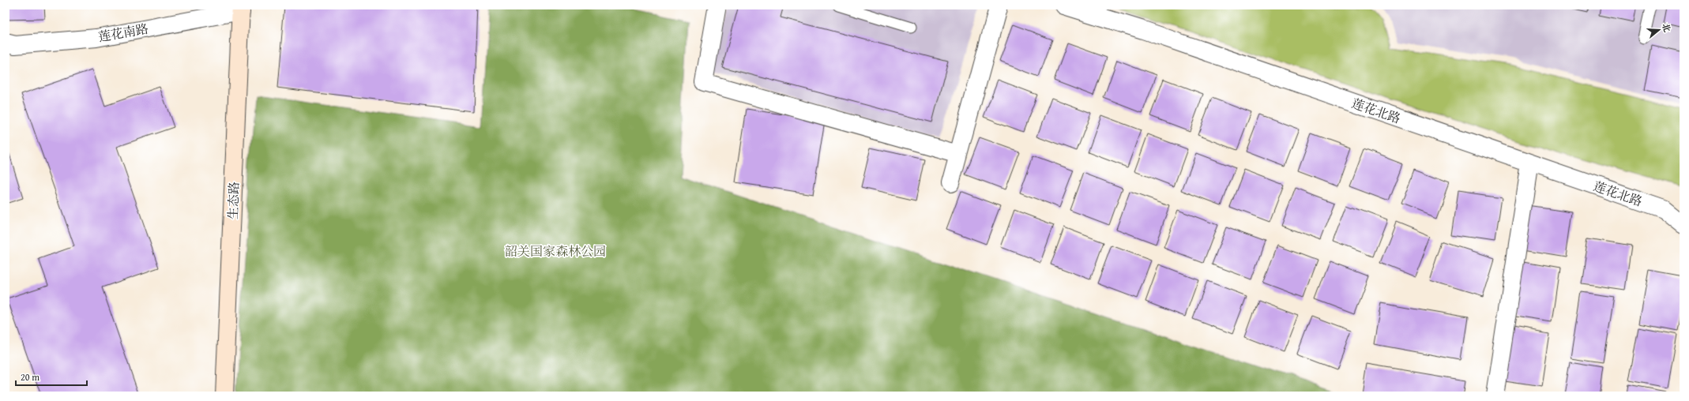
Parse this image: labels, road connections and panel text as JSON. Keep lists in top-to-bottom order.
{
  "streets": {
    "street": ["莲花南路", "莲花北路", "生态路"]
  },
  "crossings": [
    ["莲花南路", "生态路"]
  ],
  "parks": ["韶关国家森林公园"],
  "scale_bar": "20 m",
  "north": "right"
}
